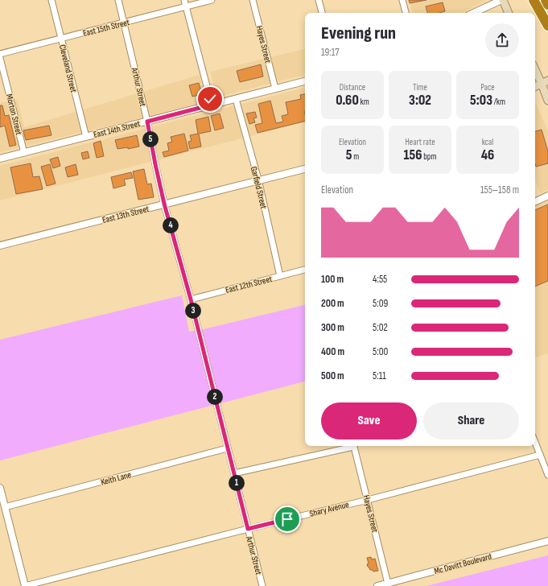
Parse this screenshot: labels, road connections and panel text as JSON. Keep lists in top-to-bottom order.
{
  "streets": {
    "street": [
      "East 15th Street",
      "Hayes Street",
      "Cleveland Street",
      "Arthur Street",
      "Morton Street",
      "East 14th Street",
      "Garfield Street",
      "East 13th Street",
      "East 12th Street",
      "Keith Lane",
      "Shary Avenue",
      "Mc Davitt Boulevard"
    ]
  },
  "crossings": [
    ["East 15th Street", "Cleveland Street"],
    ["East 15th Street", "Arthur Street"],
    ["Hayes Street", "East 14th Street"],
    ["Hayes Street", "Shary Avenue"],
    ["Hayes Street", "Mc Davitt Boulevard"],
    ["Cleveland Street", "East 14th Street"],
    ["Arthur Street", "East 14th Street"],
    ["Arthur Street", "East 13th Street"],
    ["Arthur Street", "East 12th Street"],
    ["Arthur Street", "Keith Lane"],
    ["Arthur Street", "Shary Avenue"],
    ["Morton Street", "East 14th Street"],
    ["East 14th Street", "Garfield Street"],
    ["Garfield Street", "East 13th Street"],
    ["Garfield Street", "East 12th Street"]
  ],
  "page": {
    "heading": ["Evening run", "19:17"],
    "stats": [
      ["Distance", "0.60 km"],
      ["Time", "3:02"],
      ["Pace", "5:03 /km"],
      ["Elevation", "5 m"],
      ["Heart rate", "156 bpm"],
      ["kcal", "46"]
    ],
    "pins": [
      "5",
      "4",
      "3",
      "2",
      "1"
    ],
    "chart": ["Elevation", "155–158 m"],
    "list": [
      {
        "name": "100 m",
        "note": "4:55"
      },
      {
        "name": "200 m",
        "note": "5:09"
      },
      {
        "name": "300 m",
        "note": "5:02"
      },
      {
        "name": "400 m",
        "note": "5:00"
      },
      {
        "name": "500 m",
        "note": "5:11"
      }
    ],
    "buttons": ["Save", "Share"]
  }
}
